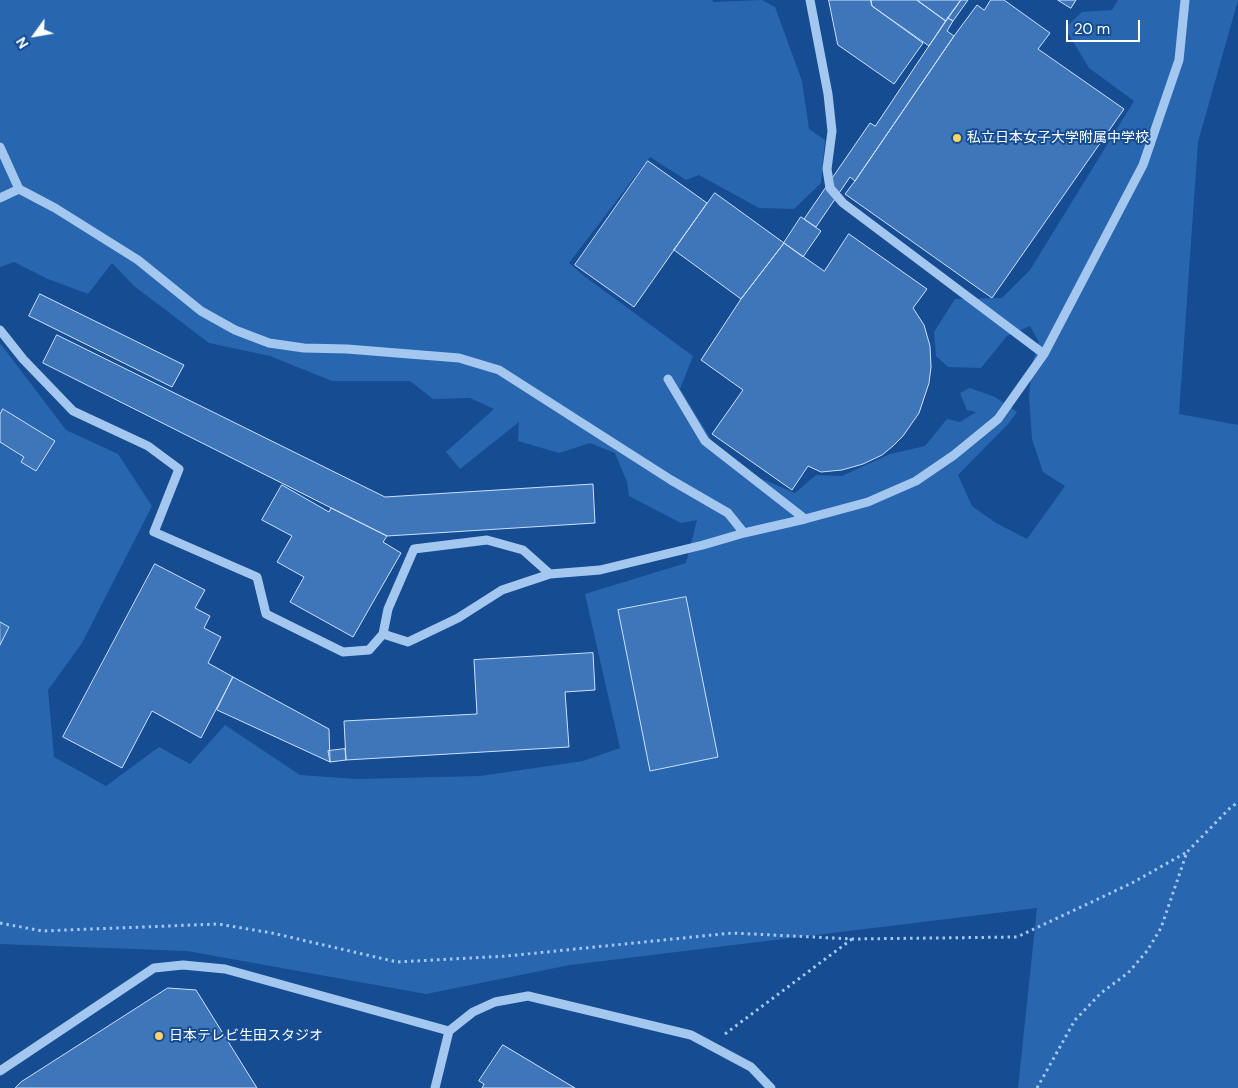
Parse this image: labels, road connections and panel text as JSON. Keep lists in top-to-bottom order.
{
  "places": ["私立日本女子大学附属中学校", "日本テレビ生田スタジオ"],
  "scale_bar": "20 m",
  "north": "bottom left"
}
